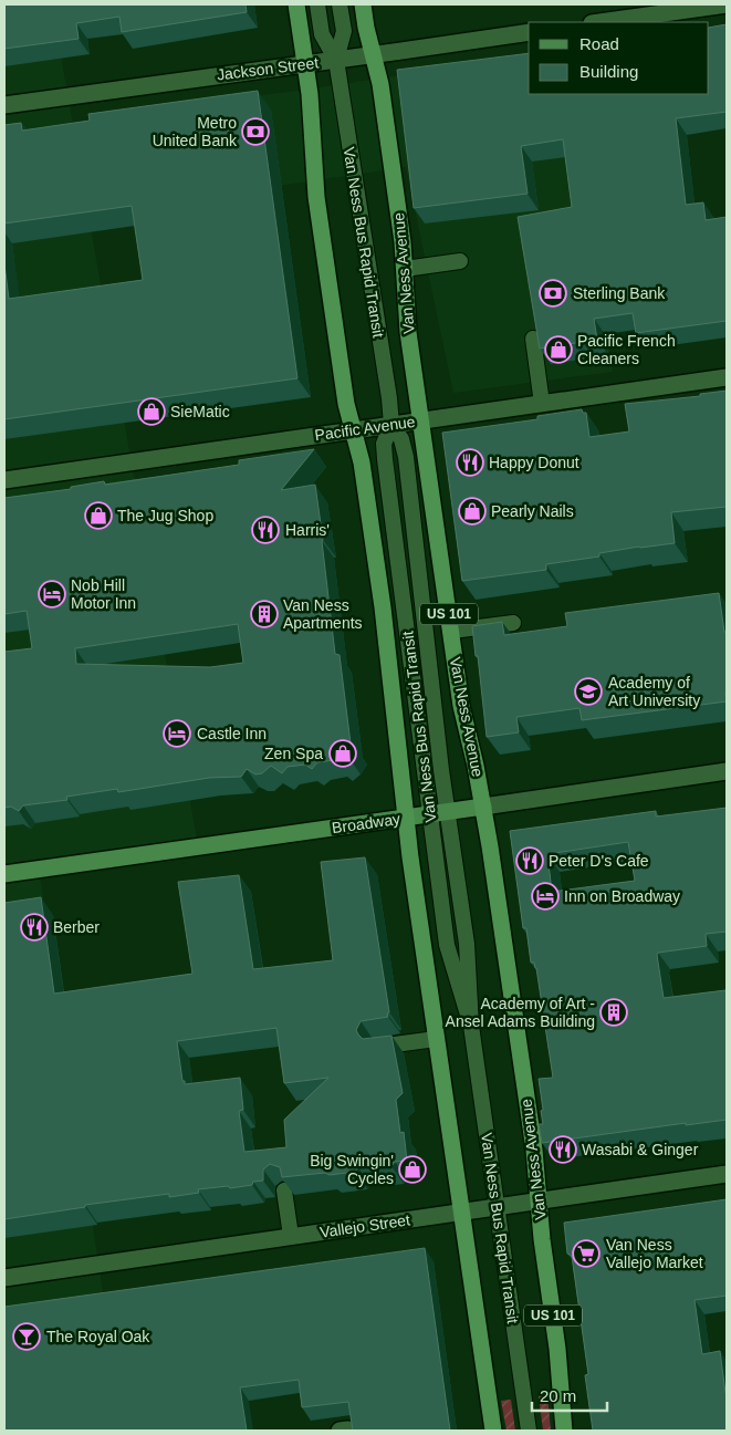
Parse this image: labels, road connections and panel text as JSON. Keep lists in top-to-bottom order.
{
  "streets": {
    "highway": ["Van Ness Avenue", "US 101"],
    "main road": ["Broadway"],
    "street": ["Jackson Street", "Pacific Avenue", "Vallejo Street"],
    "lane": ["Van Ness Bus Rapid Transit"]
  },
  "crossings": [
    ["Jackson Street", "Van Ness Bus Rapid Transit"],
    ["Jackson Street", "Van Ness Avenue"],
    ["Van Ness Bus Rapid Transit", "Pacific Avenue"],
    ["Van Ness Bus Rapid Transit", "Broadway"],
    ["Van Ness Bus Rapid Transit", "Vallejo Street"],
    ["Van Ness Avenue", "Pacific Avenue"],
    ["Van Ness Avenue", "Broadway"],
    ["Van Ness Avenue", "Vallejo Street"]
  ],
  "places": {
    "bank": ["Metro United Bank", "Sterling Bank"],
    "shop": [
      "Pacific French Cleaners",
      "SieMatic",
      "Pearly Nails",
      "The Jug Shop",
      "Zen Spa",
      "Big Swingin' Cycles"
    ],
    "restaurant": [
      "Happy Donut",
      "Harris'",
      "Peter D's Cafe",
      "Berber",
      "Wasabi & Ginger"
    ],
    "hotel": ["Nob Hill Motor Inn", "Castle Inn", "Inn on Broadway"],
    "building": ["Van Ness Apartments", "Academy of Art - Ansel Adams Building"],
    "school or university": ["Academy of Art University"],
    "supermarket": ["Van Ness Vallejo Market"],
    "bar": ["The Royal Oak"]
  },
  "legend": ["Road", "Building"],
  "scale_bar": "20 m"
}
